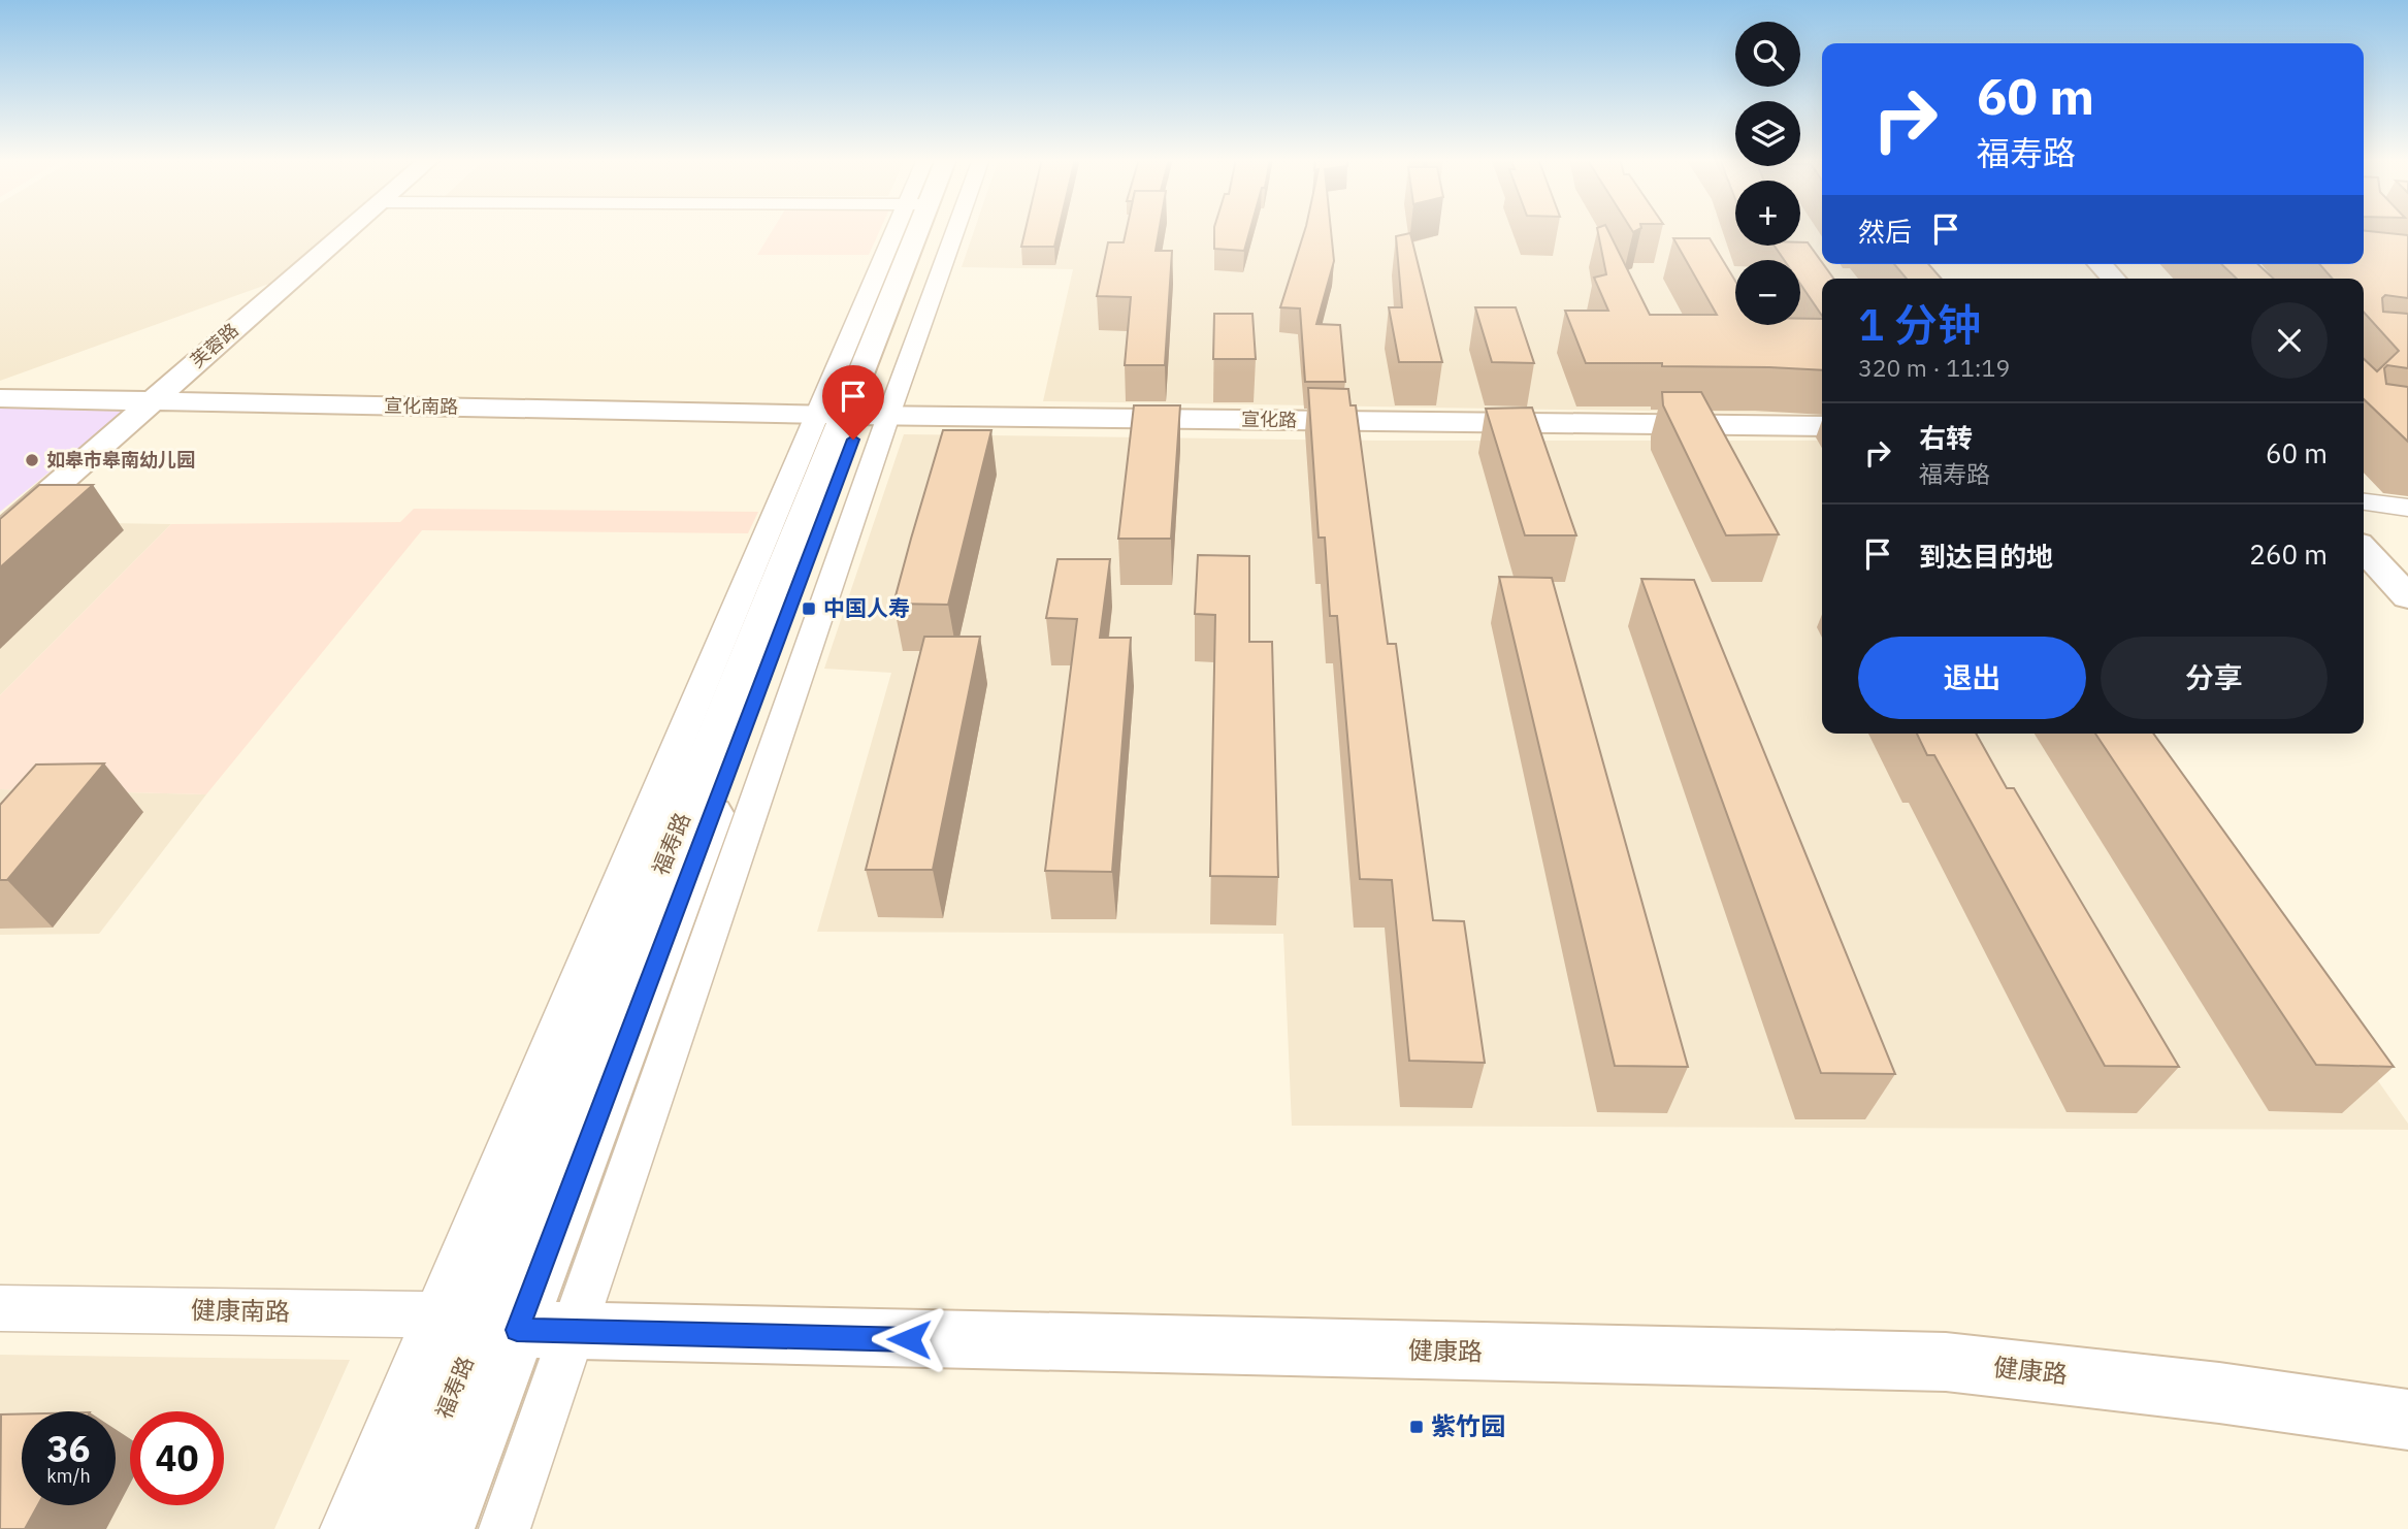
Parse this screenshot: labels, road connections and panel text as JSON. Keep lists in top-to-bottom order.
{
  "streets": {
    "street": [
      "芙蓉路",
      "宣化南路",
      "宣化路",
      "福寿路",
      "健康南路",
      "健康路"
    ]
  },
  "crossings": [
    ["芙蓉路", "宣化南路"],
    ["宣化南路", "宣化路"],
    ["宣化南路", "福寿路"],
    ["宣化路", "福寿路"],
    ["福寿路", "健康南路"],
    ["福寿路", "健康路"],
    ["健康南路", "健康路"]
  ],
  "places": {
    "other": ["如皋市皋南幼儿园"],
    "transit": ["中国人寿", "紫竹园"]
  },
  "page": {
    "map_buttons": ["+", "−"],
    "turn": ["60 m", "福寿路"],
    "then": "然后",
    "heading": ["1 分钟", "320 m · 11:19"],
    "list": [
      {
        "name": "右转",
        "note": "福寿路",
        "value": "60 m"
      },
      {
        "name": "到达目的地",
        "value": "260 m"
      }
    ],
    "buttons": ["退出", "分享"],
    "speed": "36 km/h",
    "limit": "40"
  }
}
